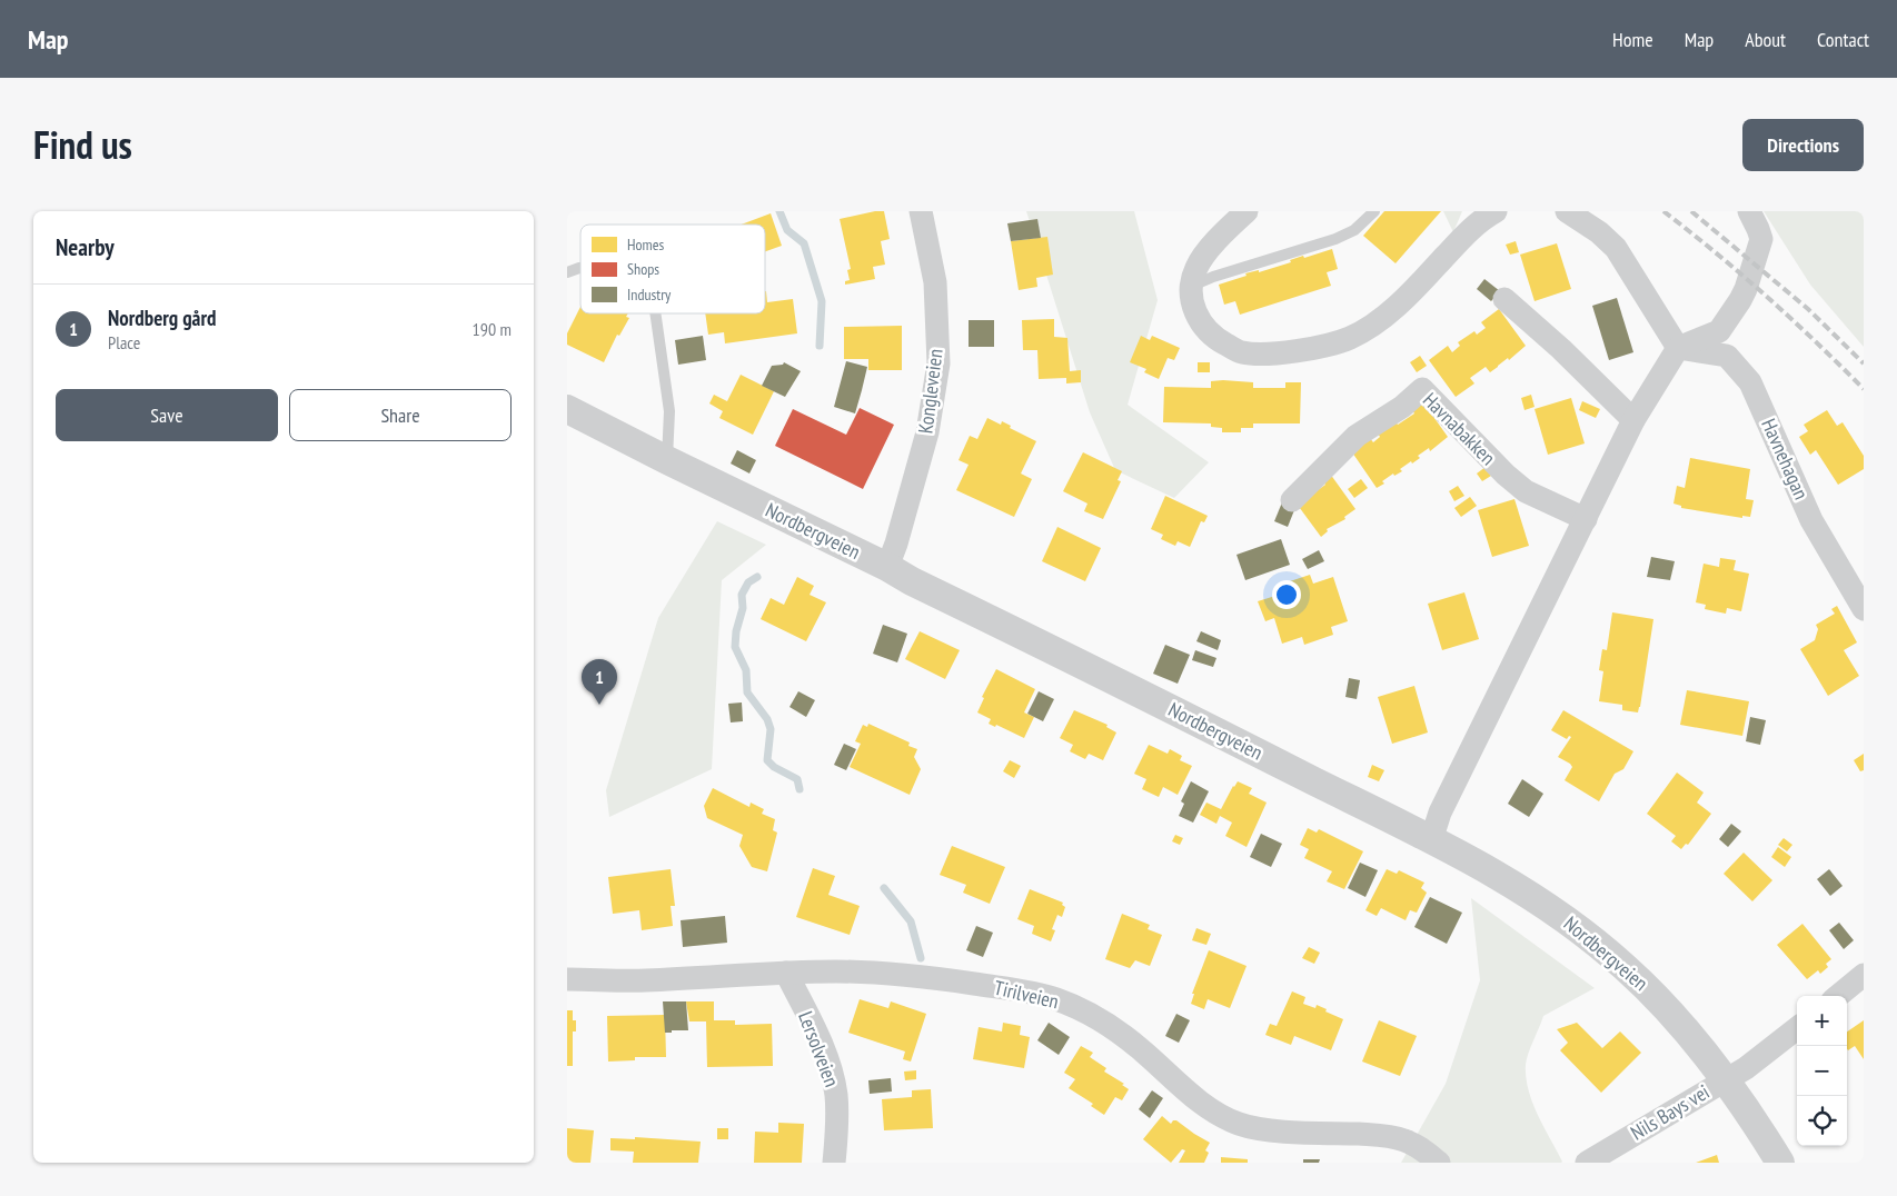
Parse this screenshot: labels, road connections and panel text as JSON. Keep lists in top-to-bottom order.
{
  "streets": {
    "street": [
      "Kongleveien",
      "Havnabakken",
      "Havnehagan",
      "Nordbergveien",
      "Tirilveien",
      "Lersolveien",
      "Nils Bays vei"
    ]
  },
  "crossings": [
    ["Kongleveien", "Nordbergveien"],
    ["Nordbergveien", "Nils Bays vei"],
    ["Tirilveien", "Lersolveien"]
  ],
  "legend": ["Homes", "Shops", "Industry"],
  "page": {
    "header": "Map",
    "nav": [
      "Home",
      "Map",
      "About",
      "Contact"
    ],
    "title": "Find us",
    "buttons": [
      "Directions",
      ["Save", "Share"]
    ],
    "heading": "Nearby",
    "list": [
      {
        "mark": "1",
        "name": "Nordberg gård",
        "note": "Place",
        "value": "190 m"
      }
    ],
    "pins": "1",
    "map_buttons": ["+", "−"]
  }
}
